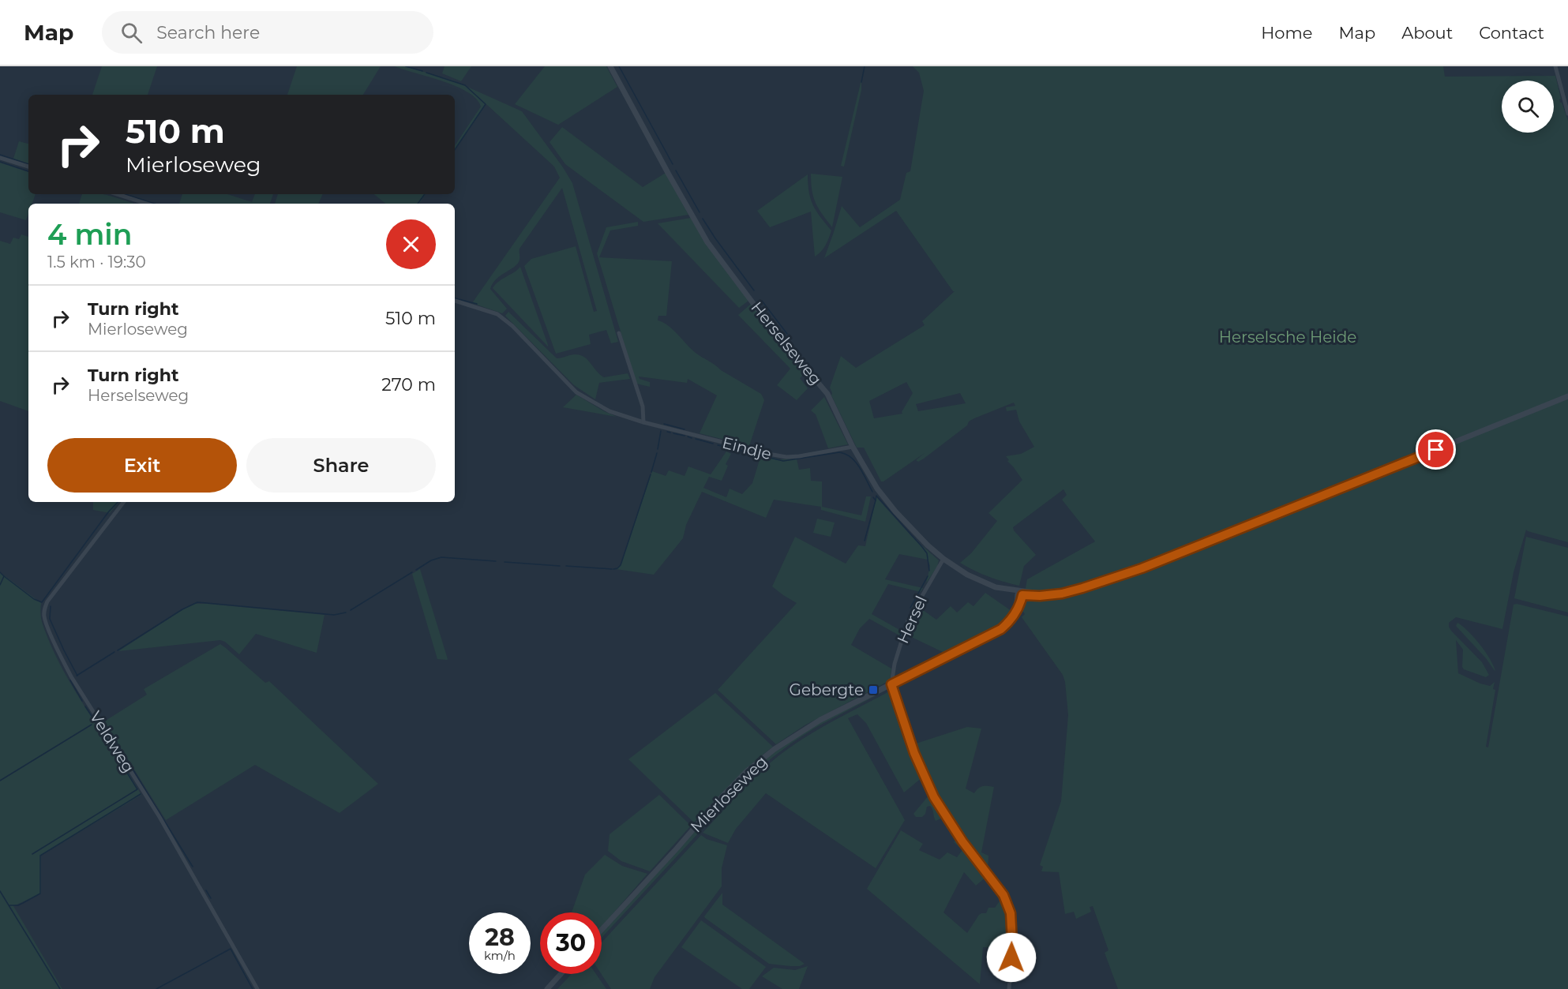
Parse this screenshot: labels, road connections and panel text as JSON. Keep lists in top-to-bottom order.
{
  "streets": {
    "street": [
      "Herselseweg",
      "Eindje",
      "Hersel",
      "Veldweg",
      "Mierloseweg"
    ]
  },
  "crossings": [
    ["Herselseweg", "Eindje"],
    ["Herselseweg", "Hersel"],
    ["Herselseweg", "Mierloseweg"],
    ["Hersel", "Mierloseweg"]
  ],
  "parks": ["Herselsche Heide"],
  "places": {
    "transit": ["Gebergte"]
  },
  "page": {
    "header": "Map",
    "search": "Search here",
    "nav": [
      "Home",
      "Map",
      "About",
      "Contact"
    ],
    "turn": ["510 m", "Mierloseweg"],
    "heading": ["4 min", "1.5 km · 19:30"],
    "list": [
      {
        "name": "Turn right",
        "note": "Mierloseweg",
        "value": "510 m"
      },
      {
        "name": "Turn right",
        "note": "Herselseweg",
        "value": "270 m"
      }
    ],
    "buttons": ["Exit", "Share"],
    "speed": "28 km/h",
    "limit": "30"
  }
}
